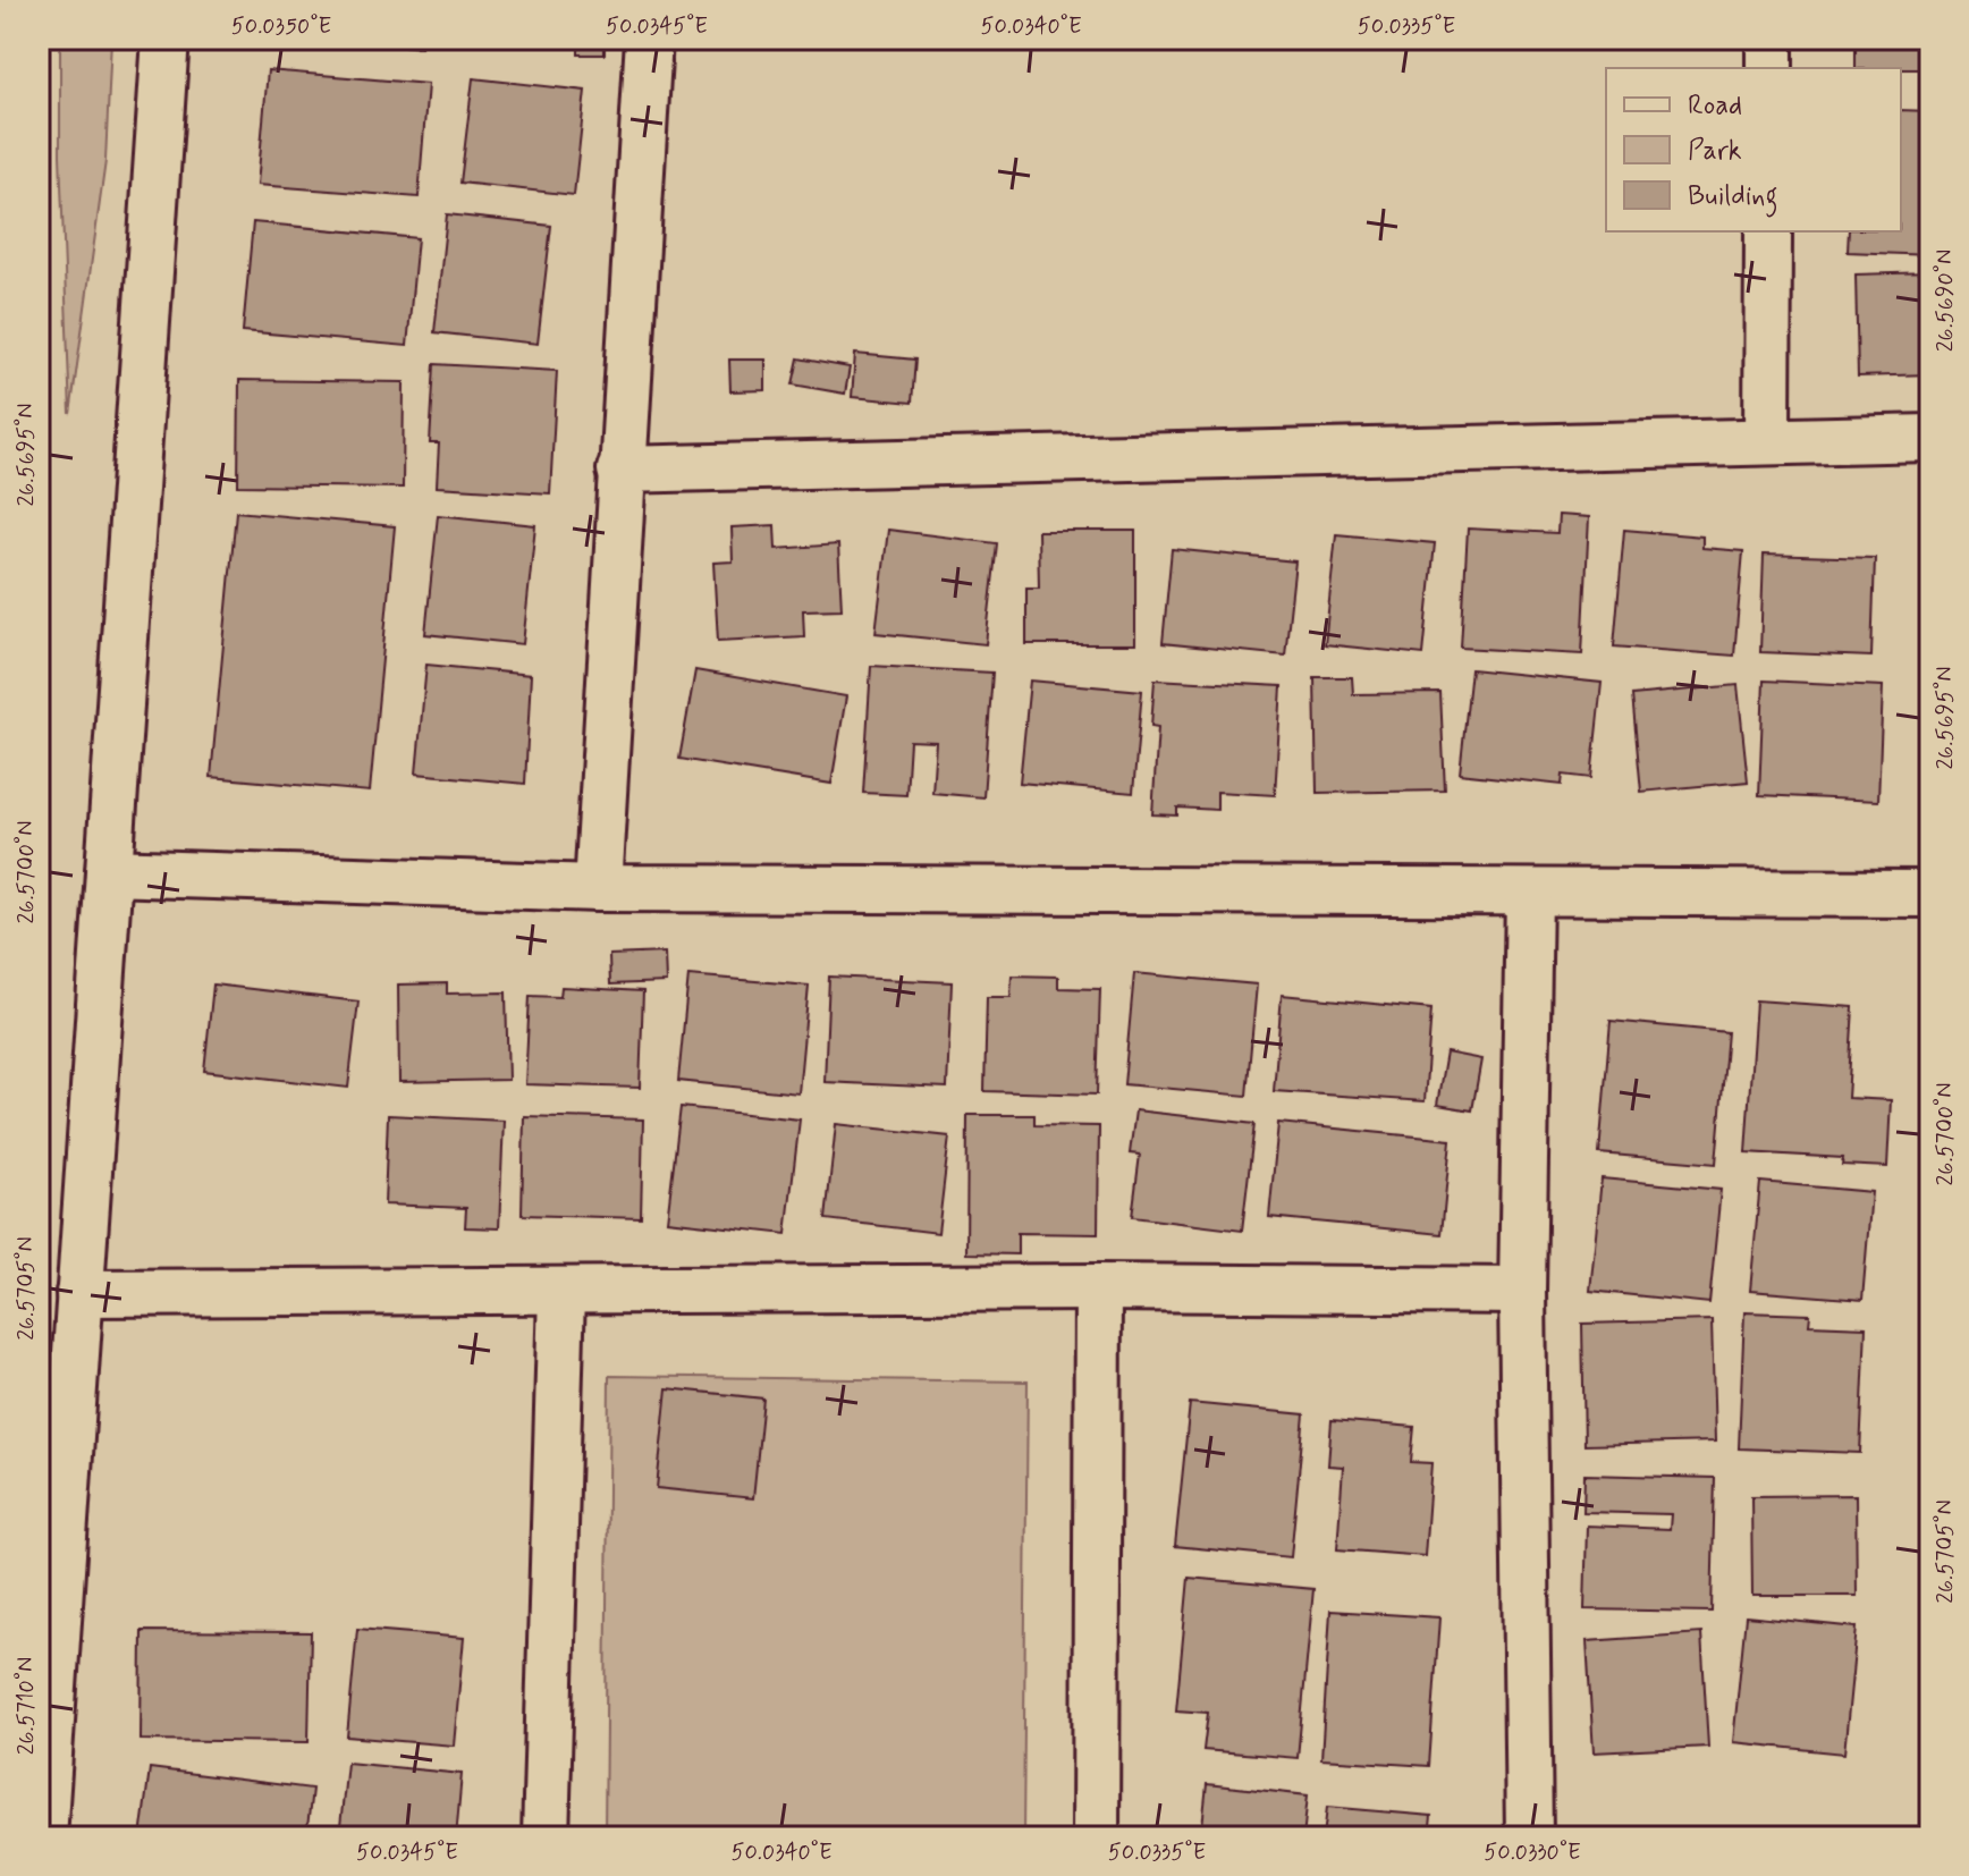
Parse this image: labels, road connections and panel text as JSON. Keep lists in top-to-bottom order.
{
  "legend": ["Road", "Park", "Building"],
  "coordinates": [
    "50.0350°E",
    "50.0345°E",
    "50.0340°E",
    "50.0335°E",
    "26.5690°N",
    "26.5695°N",
    "26.5700°N",
    "26.5705°N",
    "26.5710°N",
    "50.0330°E"
  ]
}
